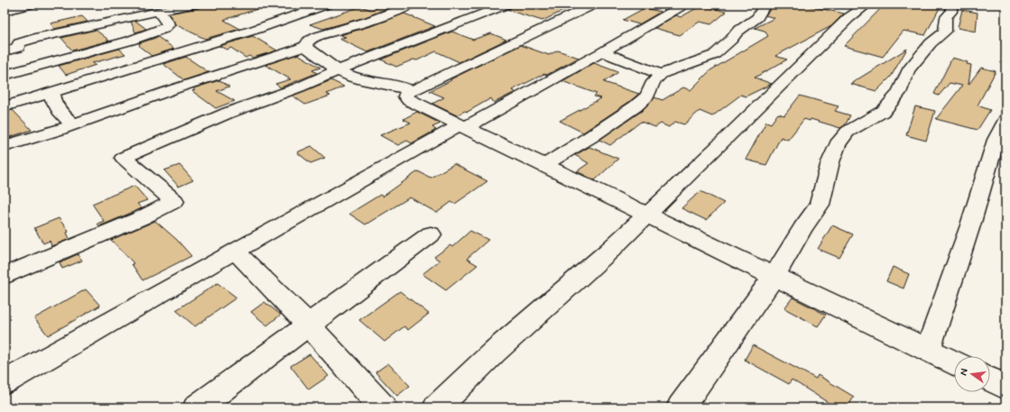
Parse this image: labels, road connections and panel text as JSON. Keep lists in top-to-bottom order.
{
  "north": "left"
}
